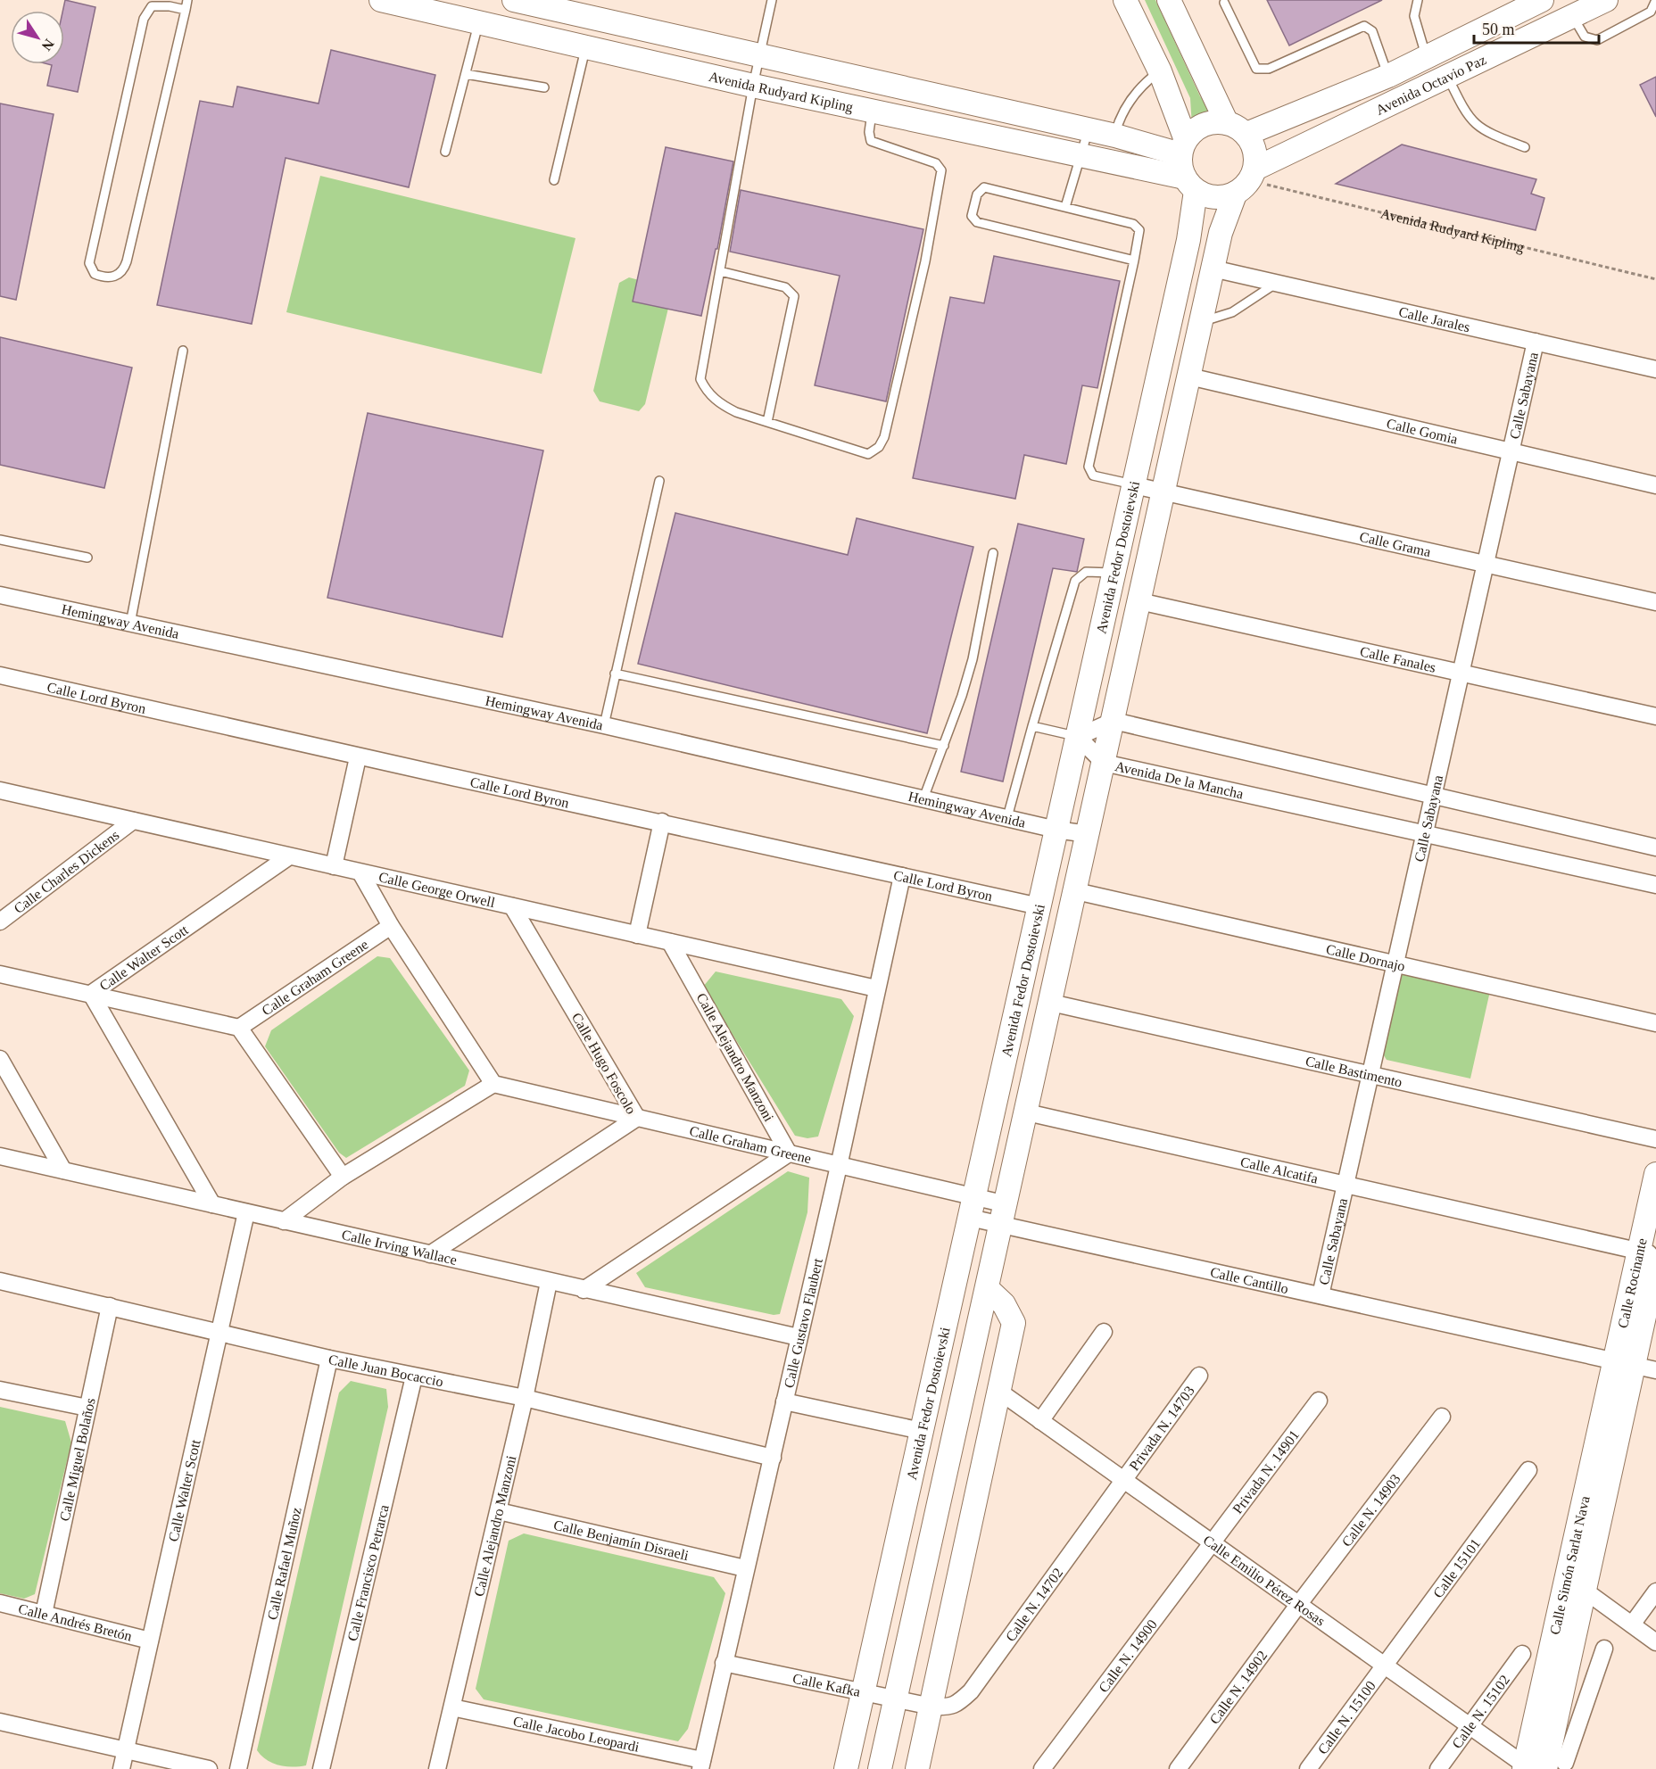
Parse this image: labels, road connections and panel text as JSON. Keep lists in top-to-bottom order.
{
  "streets": {
    "street": [
      "Avenida Octavio Paz",
      "Avenida Rudyard Kipling",
      "Calle Jarales",
      "Calle Sabayana",
      "Calle Gomia",
      "Calle Grama",
      "Avenida Fedor Dostoievski",
      "Hemingway Avenida",
      "Calle Fanales",
      "Calle Lord Byron",
      "Avenida De la Mancha",
      "Calle Charles Dickens",
      "Calle George Orwell",
      "Calle Walter Scott",
      "Calle Dornajo",
      "Calle Graham Greene",
      "Calle Alejandro Manzoni",
      "Calle Hugo Foscolo",
      "Calle Bastimento",
      "Calle Alcatifa",
      "Calle Irving Wallace",
      "Calle Cantillo",
      "Calle Rocinante",
      "Calle Gustavo Flaubert",
      "Calle Juan Bocaccio",
      "Privada N. 14703",
      "Calle Miguel Bolaños",
      "Privada N. 14901",
      "Calle N. 14903",
      "Calle Benjamín Disraeli",
      "Calle Rafael Muñoz",
      "Calle Simón Sarlat Nava",
      "Calle 15101",
      "Calle Francisco Petrarca",
      "Calle Emilio Pérez Rosas",
      "Calle N. 14702",
      "Calle Andrés Bretón",
      "Calle N. 14900",
      "Calle Kafka",
      "Calle N. 14902",
      "Calle N. 15102",
      "Calle N. 15100",
      "Calle Jacobo Leopardi"
    ]
  },
  "crossings": [
    ["Avenida Octavio Paz", "Avenida Rudyard Kipling"],
    ["Avenida Octavio Paz", "Avenida Fedor Dostoievski"],
    ["Avenida Rudyard Kipling", "Avenida Fedor Dostoievski"],
    ["Calle Jarales", "Calle Sabayana"],
    ["Calle Jarales", "Avenida Fedor Dostoievski"],
    ["Calle Sabayana", "Calle Gomia"],
    ["Calle Sabayana", "Calle Grama"],
    ["Calle Sabayana", "Calle Fanales"],
    ["Calle Sabayana", "Avenida De la Mancha"],
    ["Calle Sabayana", "Calle Dornajo"],
    ["Calle Sabayana", "Calle Bastimento"],
    ["Calle Sabayana", "Calle Alcatifa"],
    ["Calle Sabayana", "Calle Cantillo"],
    ["Calle Gomia", "Avenida Fedor Dostoievski"],
    ["Calle Grama", "Avenida Fedor Dostoievski"],
    ["Avenida Fedor Dostoievski", "Hemingway Avenida"],
    ["Avenida Fedor Dostoievski", "Calle Fanales"],
    ["Avenida Fedor Dostoievski", "Calle Lord Byron"],
    ["Avenida Fedor Dostoievski", "Avenida De la Mancha"],
    ["Avenida Fedor Dostoievski", "Calle Dornajo"],
    ["Avenida Fedor Dostoievski", "Calle Graham Greene"],
    ["Avenida Fedor Dostoievski", "Calle Bastimento"],
    ["Avenida Fedor Dostoievski", "Calle Alcatifa"],
    ["Avenida Fedor Dostoievski", "Calle Cantillo"],
    ["Avenida Fedor Dostoievski", "Calle Kafka"],
    ["Calle Lord Byron", "Calle Gustavo Flaubert"],
    ["Calle Charles Dickens", "Calle George Orwell"],
    ["Calle George Orwell", "Calle Walter Scott"],
    ["Calle George Orwell", "Calle Alejandro Manzoni"],
    ["Calle George Orwell", "Calle Hugo Foscolo"],
    ["Calle George Orwell", "Calle Gustavo Flaubert"],
    ["Calle Walter Scott", "Calle Irving Wallace"],
    ["Calle Walter Scott", "Calle Juan Bocaccio"],
    ["Calle Walter Scott", "Calle Andrés Bretón"],
    ["Calle Graham Greene", "Calle Alejandro Manzoni"],
    ["Calle Graham Greene", "Calle Hugo Foscolo"],
    ["Calle Graham Greene", "Calle Cantillo"],
    ["Calle Graham Greene", "Calle Gustavo Flaubert"],
    ["Calle Alejandro Manzoni", "Calle Irving Wallace"],
    ["Calle Alejandro Manzoni", "Calle Juan Bocaccio"],
    ["Calle Alejandro Manzoni", "Calle Benjamín Disraeli"],
    ["Calle Alejandro Manzoni", "Calle Jacobo Leopardi"],
    ["Calle Hugo Foscolo", "Calle Irving Wallace"],
    ["Calle Alcatifa", "Calle Rocinante"],
    ["Calle Irving Wallace", "Calle Gustavo Flaubert"],
    ["Calle Cantillo", "Calle Rocinante"],
    ["Calle Cantillo", "Calle Simón Sarlat Nava"],
    ["Calle Rocinante", "Calle Simón Sarlat Nava"],
    ["Calle Gustavo Flaubert", "Calle Juan Bocaccio"],
    ["Calle Gustavo Flaubert", "Calle Benjamín Disraeli"],
    ["Calle Gustavo Flaubert", "Calle Kafka"],
    ["Calle Gustavo Flaubert", "Calle Jacobo Leopardi"],
    ["Calle Juan Bocaccio", "Calle Miguel Bolaños"],
    ["Calle Juan Bocaccio", "Calle Rafael Muñoz"],
    ["Calle Juan Bocaccio", "Calle Francisco Petrarca"],
    ["Privada N. 14703", "Calle Emilio Pérez Rosas"],
    ["Privada N. 14703", "Calle N. 14702"],
    ["Calle Miguel Bolaños", "Calle Andrés Bretón"],
    ["Privada N. 14901", "Calle Emilio Pérez Rosas"],
    ["Privada N. 14901", "Calle N. 14900"],
    ["Calle N. 14903", "Calle Emilio Pérez Rosas"],
    ["Calle N. 14903", "Calle N. 14902"],
    ["Calle Simón Sarlat Nava", "Calle Emilio Pérez Rosas"],
    ["Calle 15101", "Calle Emilio Pérez Rosas"],
    ["Calle 15101", "Calle N. 15100"],
    ["Calle Emilio Pérez Rosas", "Calle N. 14702"],
    ["Calle Emilio Pérez Rosas", "Calle N. 14900"],
    ["Calle Emilio Pérez Rosas", "Calle N. 14902"],
    ["Calle Emilio Pérez Rosas", "Calle N. 15102"],
    ["Calle Emilio Pérez Rosas", "Calle N. 15100"],
    ["Calle N. 14702", "Calle Kafka"]
  ],
  "scale_bar": "50 m",
  "north": "bottom right"
}
